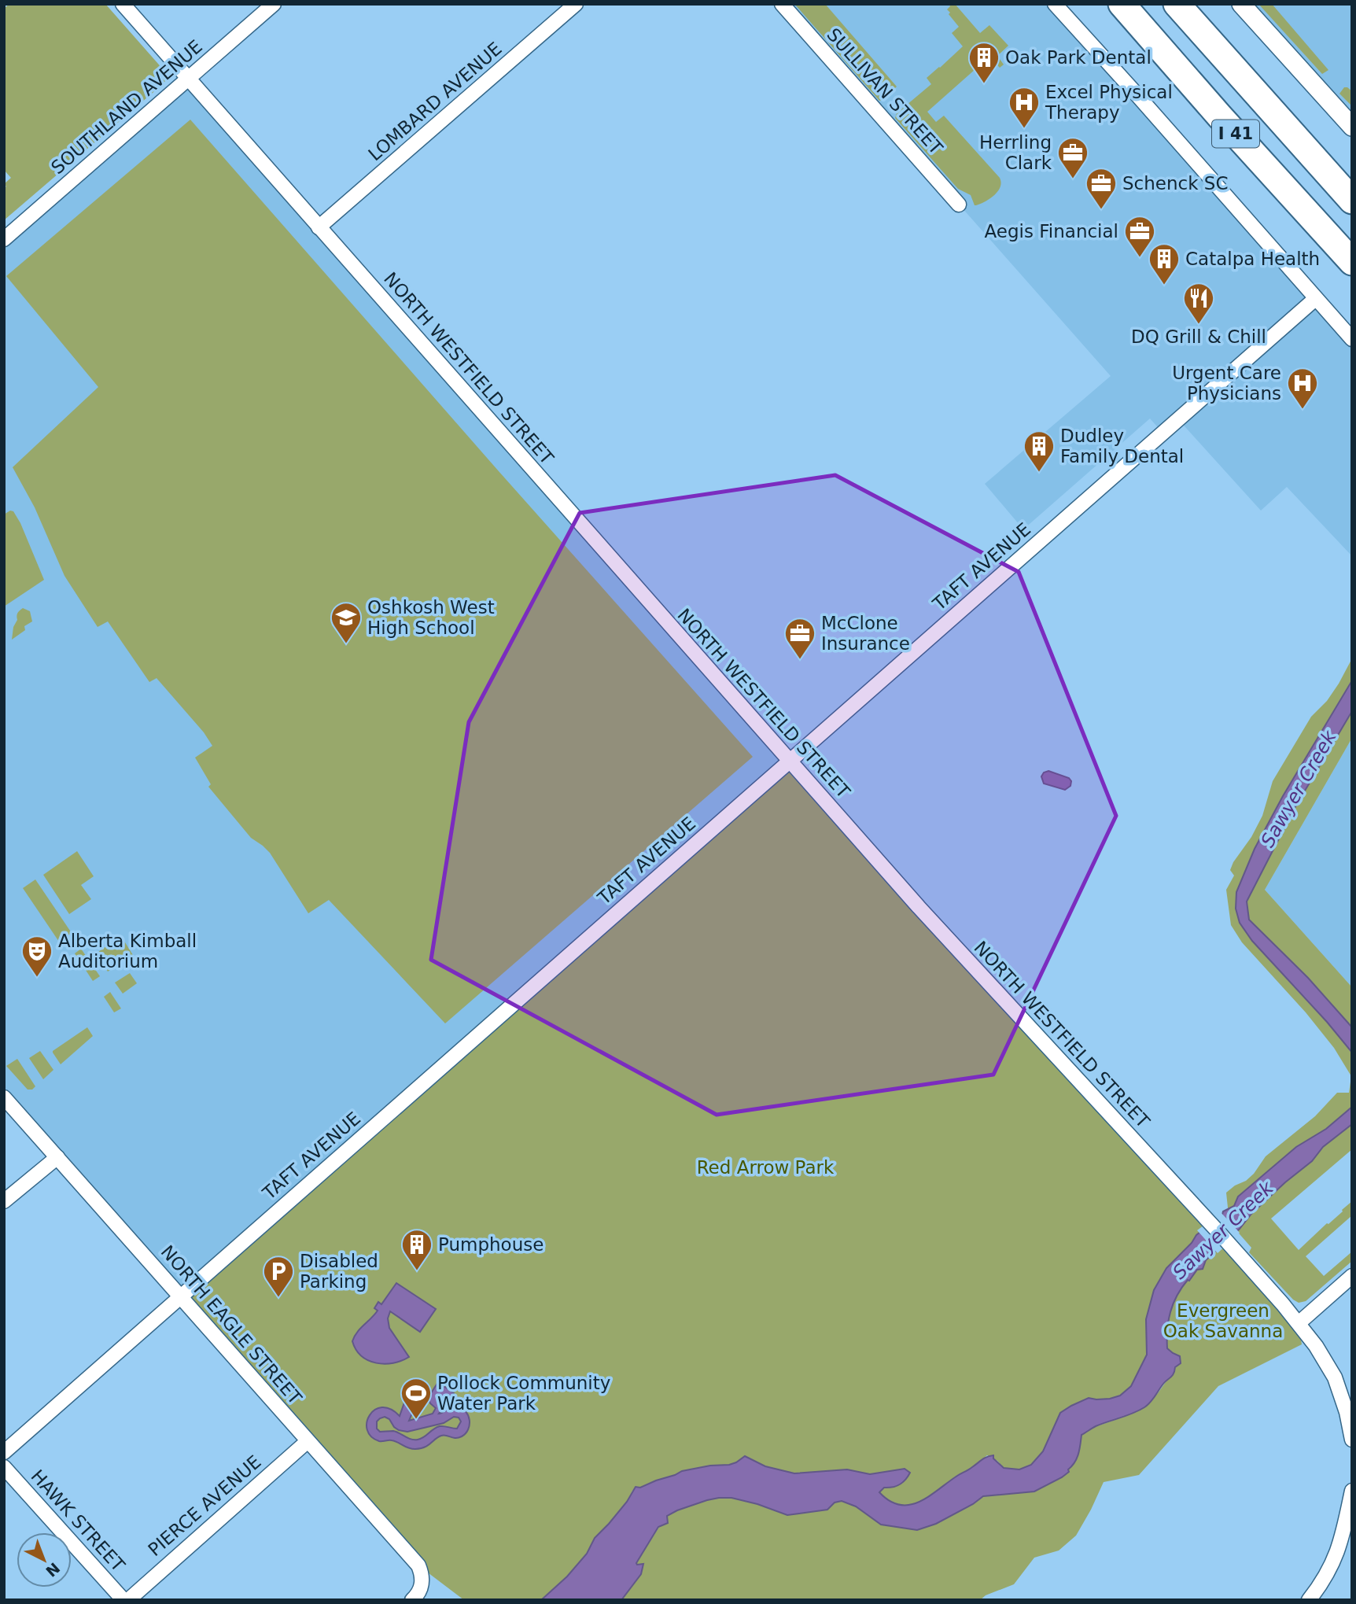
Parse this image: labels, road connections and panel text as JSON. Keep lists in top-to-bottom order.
{
  "streets": {
    "highway": ["I 41"],
    "street": [
      "SULLIVAN STREET",
      "LOMBARD AVENUE",
      "SOUTHLAND AVENUE",
      "NORTH WESTFIELD STREET",
      "TAFT AVENUE",
      "NORTH EAGLE STREET",
      "PIERCE AVENUE",
      "HAWK STREET"
    ]
  },
  "crossings": [
    ["LOMBARD AVENUE", "NORTH WESTFIELD STREET"],
    ["SOUTHLAND AVENUE", "NORTH WESTFIELD STREET"],
    ["NORTH WESTFIELD STREET", "TAFT AVENUE"],
    ["TAFT AVENUE", "NORTH EAGLE STREET"],
    ["NORTH EAGLE STREET", "PIERCE AVENUE"]
  ],
  "water": ["Sawyer Creek"],
  "parks": ["Red Arrow Park", "Evergreen Oak Savanna"],
  "places": {
    "building": [
      "Oak Park Dental",
      "Catalpa Health",
      "Dudley Family Dental",
      "Pumphouse"
    ],
    "hospital": ["Excel Physical Therapy", "Urgent Care Physicians"],
    "office": [
      "Herrling Clark",
      "Schenck SC",
      "Aegis Financial",
      "McClone Insurance"
    ],
    "restaurant": ["DQ Grill & Chill"],
    "school or university": ["Oshkosh West High School"],
    "theatre": ["Alberta Kimball Auditorium"],
    "parking": ["Disabled Parking"],
    "sports": ["Pollock Community Water Park"]
  },
  "north": "bottom right"
}
